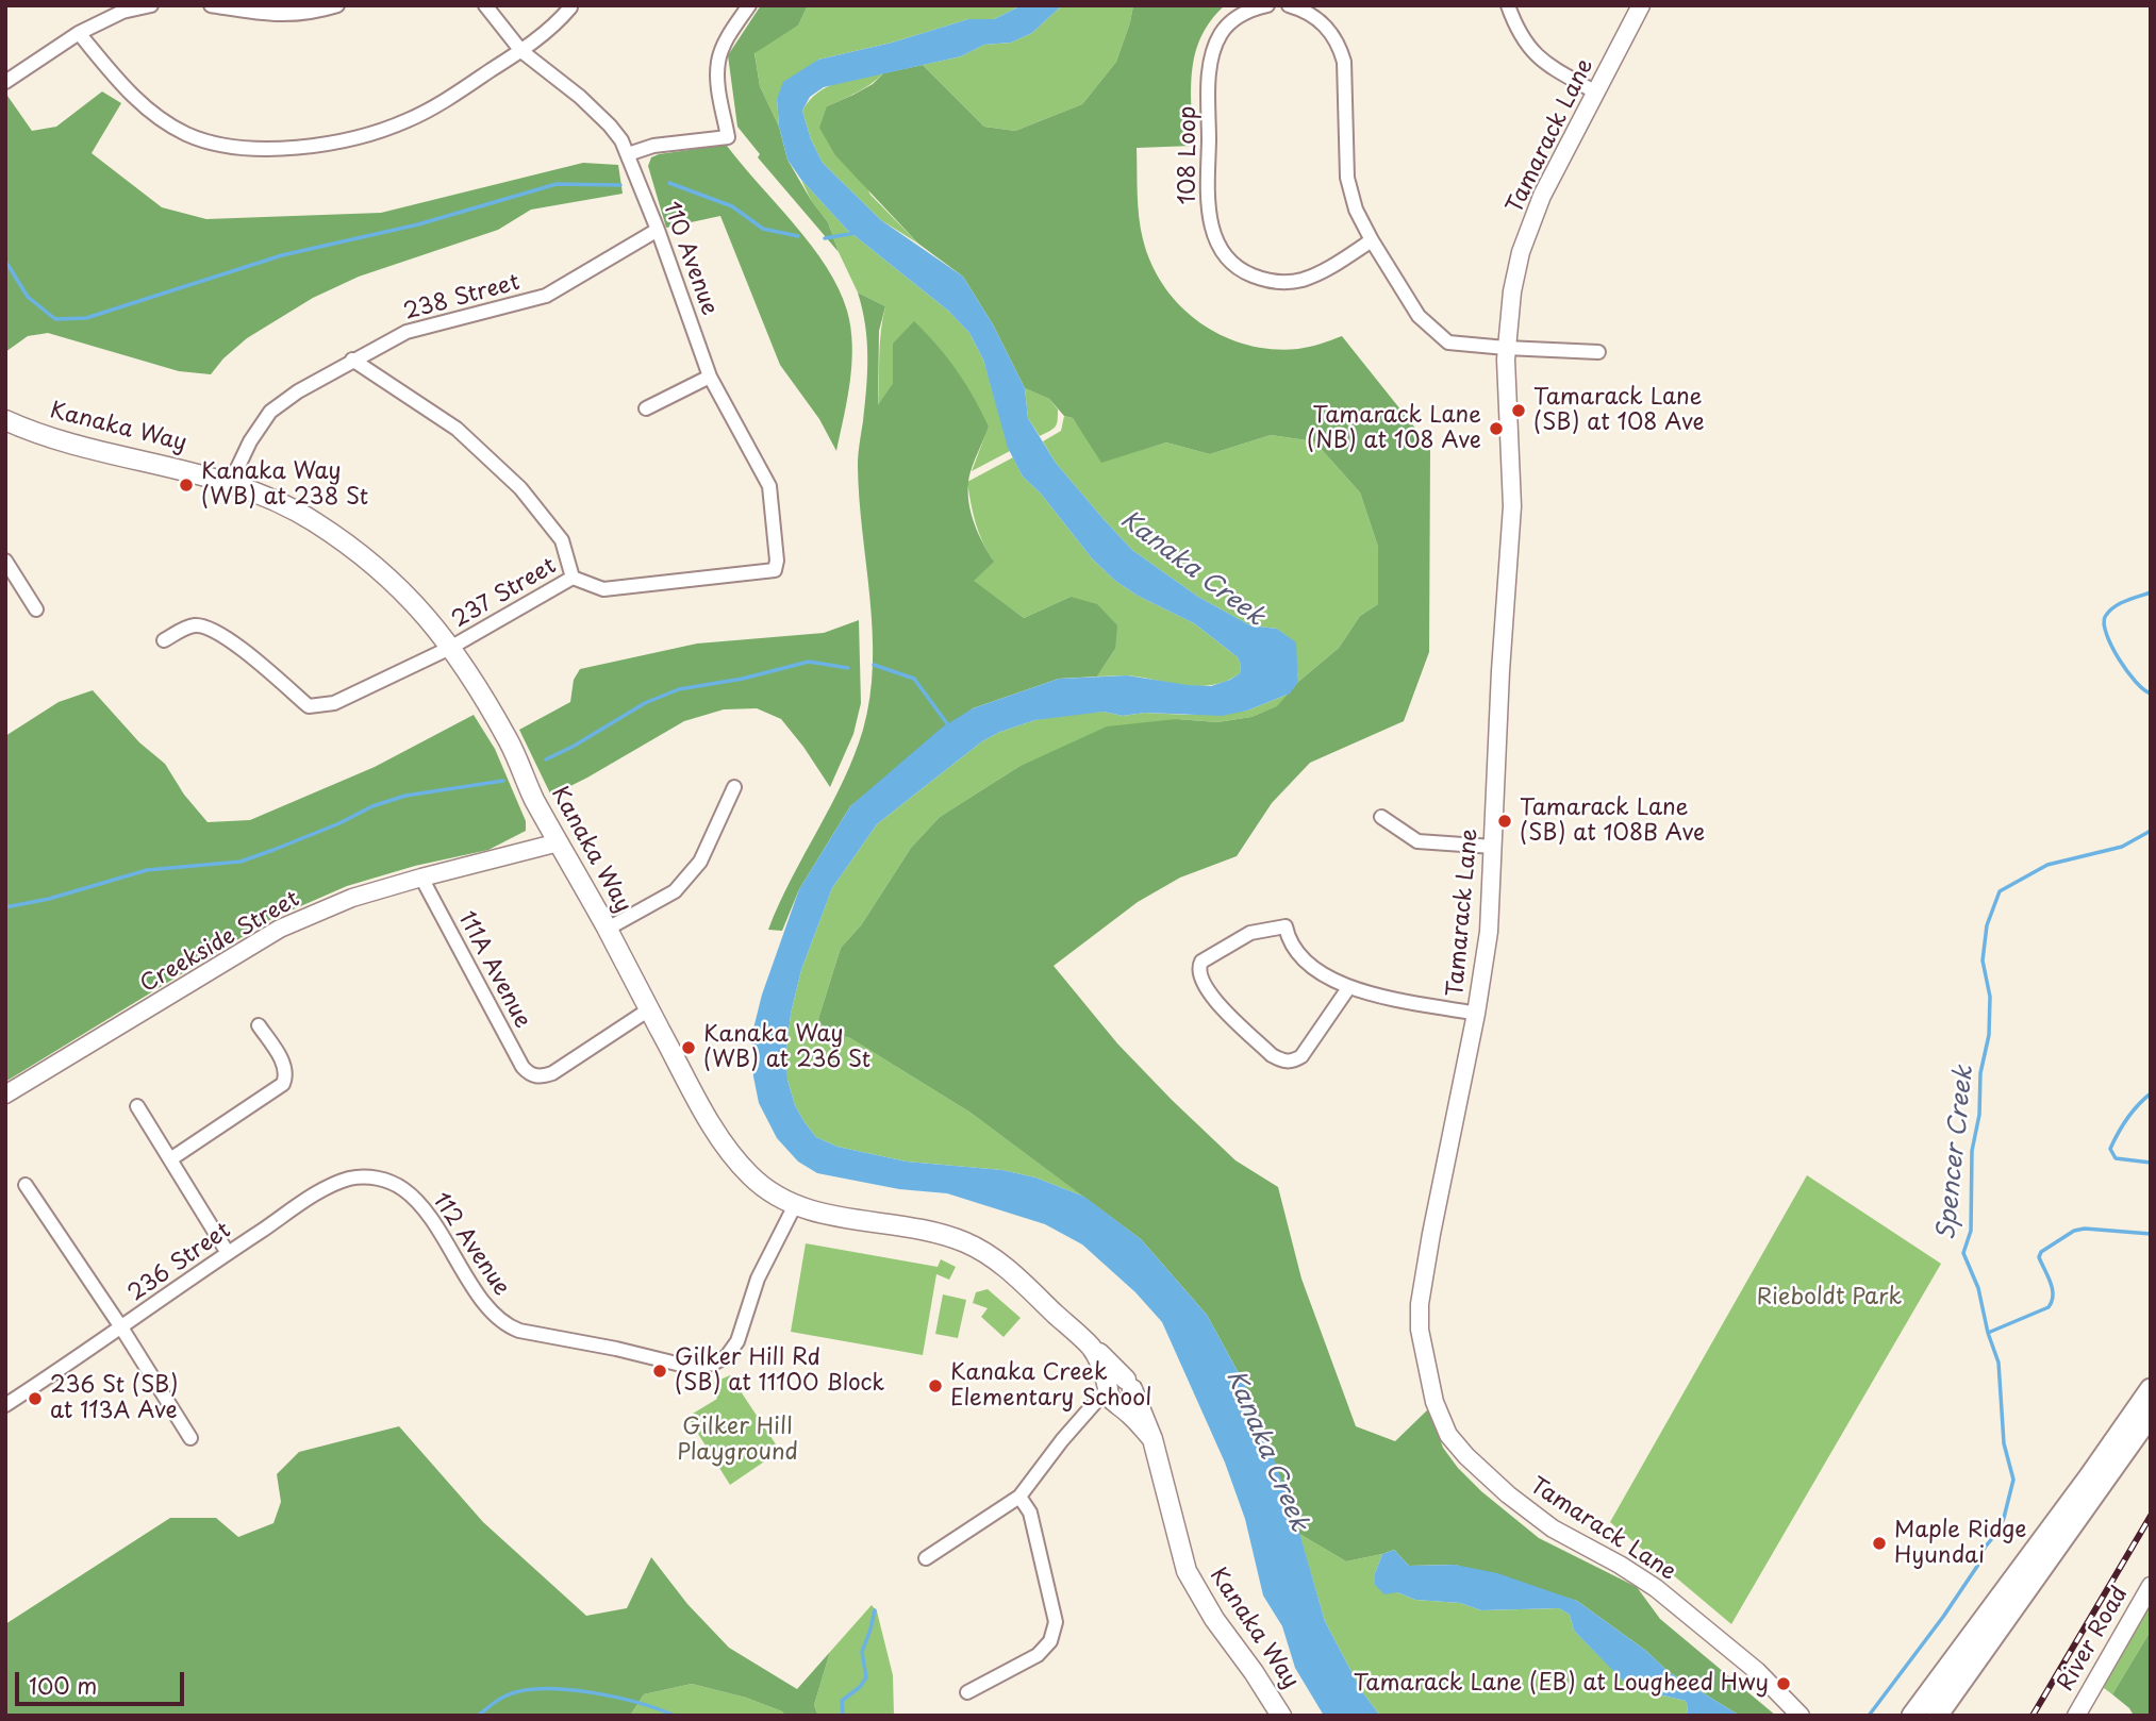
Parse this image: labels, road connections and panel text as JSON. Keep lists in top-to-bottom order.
{
  "streets": {
    "main road": ["Kanaka Way"],
    "street": [
      "Tamarack Lane",
      "108 Loop",
      "110 Avenue",
      "238 Street",
      "237 Street",
      "Creekside Street",
      "111A Avenue",
      "112 Avenue",
      "236 Street",
      "River Road"
    ]
  },
  "crossings": [
    ["110 Avenue", "238 Street"],
    ["110 Avenue", "237 Street"],
    ["238 Street", "Kanaka Way"],
    ["Kanaka Way", "237 Street"],
    ["Kanaka Way", "Creekside Street"],
    ["Kanaka Way", "111A Avenue"],
    ["Kanaka Way", "112 Avenue"],
    ["Creekside Street", "111A Avenue"],
    ["112 Avenue", "236 Street"]
  ],
  "water": ["Kanaka Creek", "Spencer Creek"],
  "parks": ["Rieboldt Park", "Gilker Hill Playground"],
  "places": [
    "Tamarack Lane (SB) at 108 Ave",
    "Tamarack Lane (NB) at 108 Ave",
    "Kanaka Way (WB) at 238 St",
    "Tamarack Lane (SB) at 108B Ave",
    "Kanaka Way (WB) at 236 St",
    "Gilker Hill Rd (SB) at 11100 Block",
    "Kanaka Creek Elementary School",
    "236 St (SB) at 113A Ave",
    "Maple Ridge Hyundai",
    "Tamarack Lane (EB) at Lougheed Hwy"
  ],
  "scale_bar": "100 m"
}
